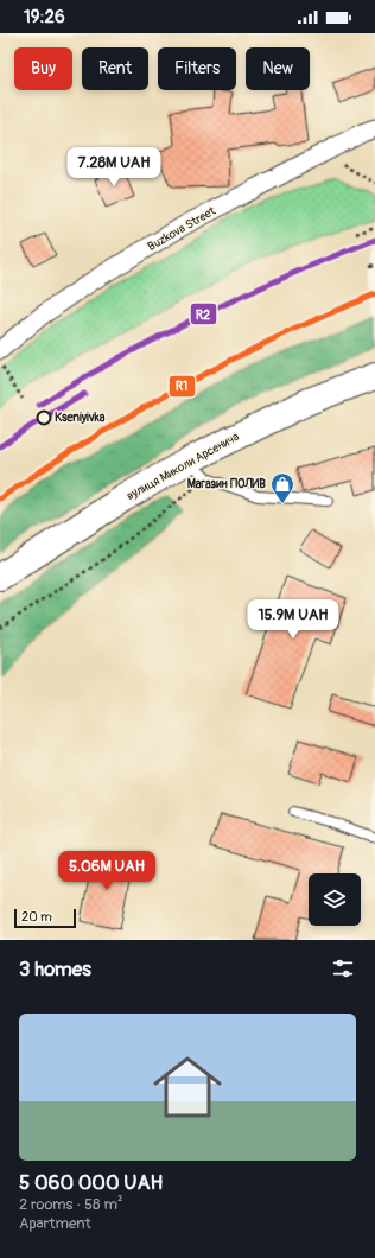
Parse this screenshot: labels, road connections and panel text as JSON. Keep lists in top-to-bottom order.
{
  "streets": {
    "main road": ["вулиця Миколи Арсенича"],
    "street": ["Buzkova Street"]
  },
  "places": {
    "other": ["Kseniyivka"],
    "shop": ["Магазин ПОЛИВ"]
  },
  "lines": ["transit line R2", "transit line R1"],
  "scale_bar": "20 m",
  "page": {
    "status": "19:26",
    "chip": [
      "Buy",
      "Rent",
      "Filters",
      "New"
    ],
    "price": ["7.28M UAH", "15.9M UAH", "5.06M UAH"],
    "scale": "20 m",
    "heading": "3 homes",
    "list": [
      {
        "name": "5 060 000 UAH",
        "note": "2 rooms · 58 m² · Apartment"
      }
    ]
  }
}
